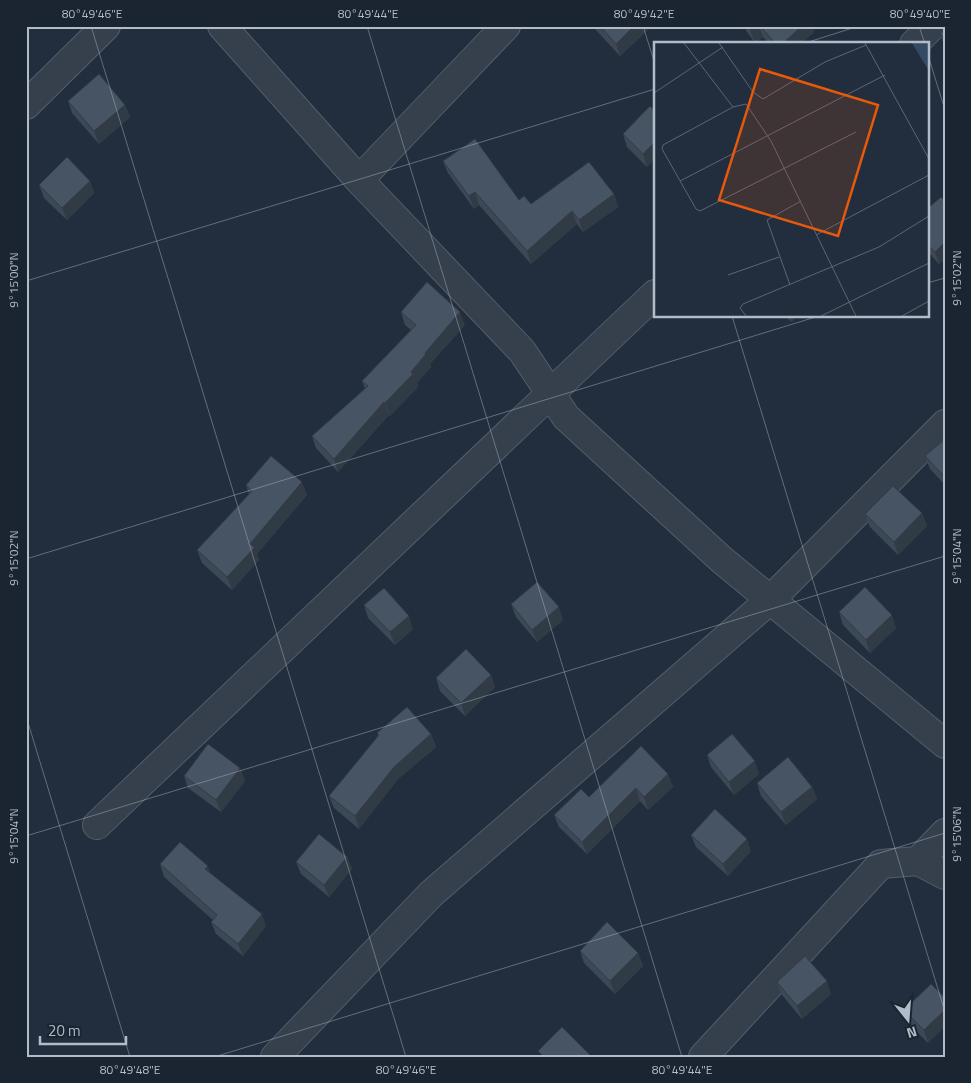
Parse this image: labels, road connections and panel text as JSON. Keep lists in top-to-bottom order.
{
  "scale_bar": "20 m",
  "north": "bottom",
  "coordinates": [
    "80°49'46\"E",
    "80°49'44\"E",
    "80°49'42\"E",
    "80°49'40\"E",
    "9°15'02\"N",
    "9°15'00\"N",
    "9°15'04\"N",
    "9°15'06\"N",
    "80°49'48\"E"
  ]
}
